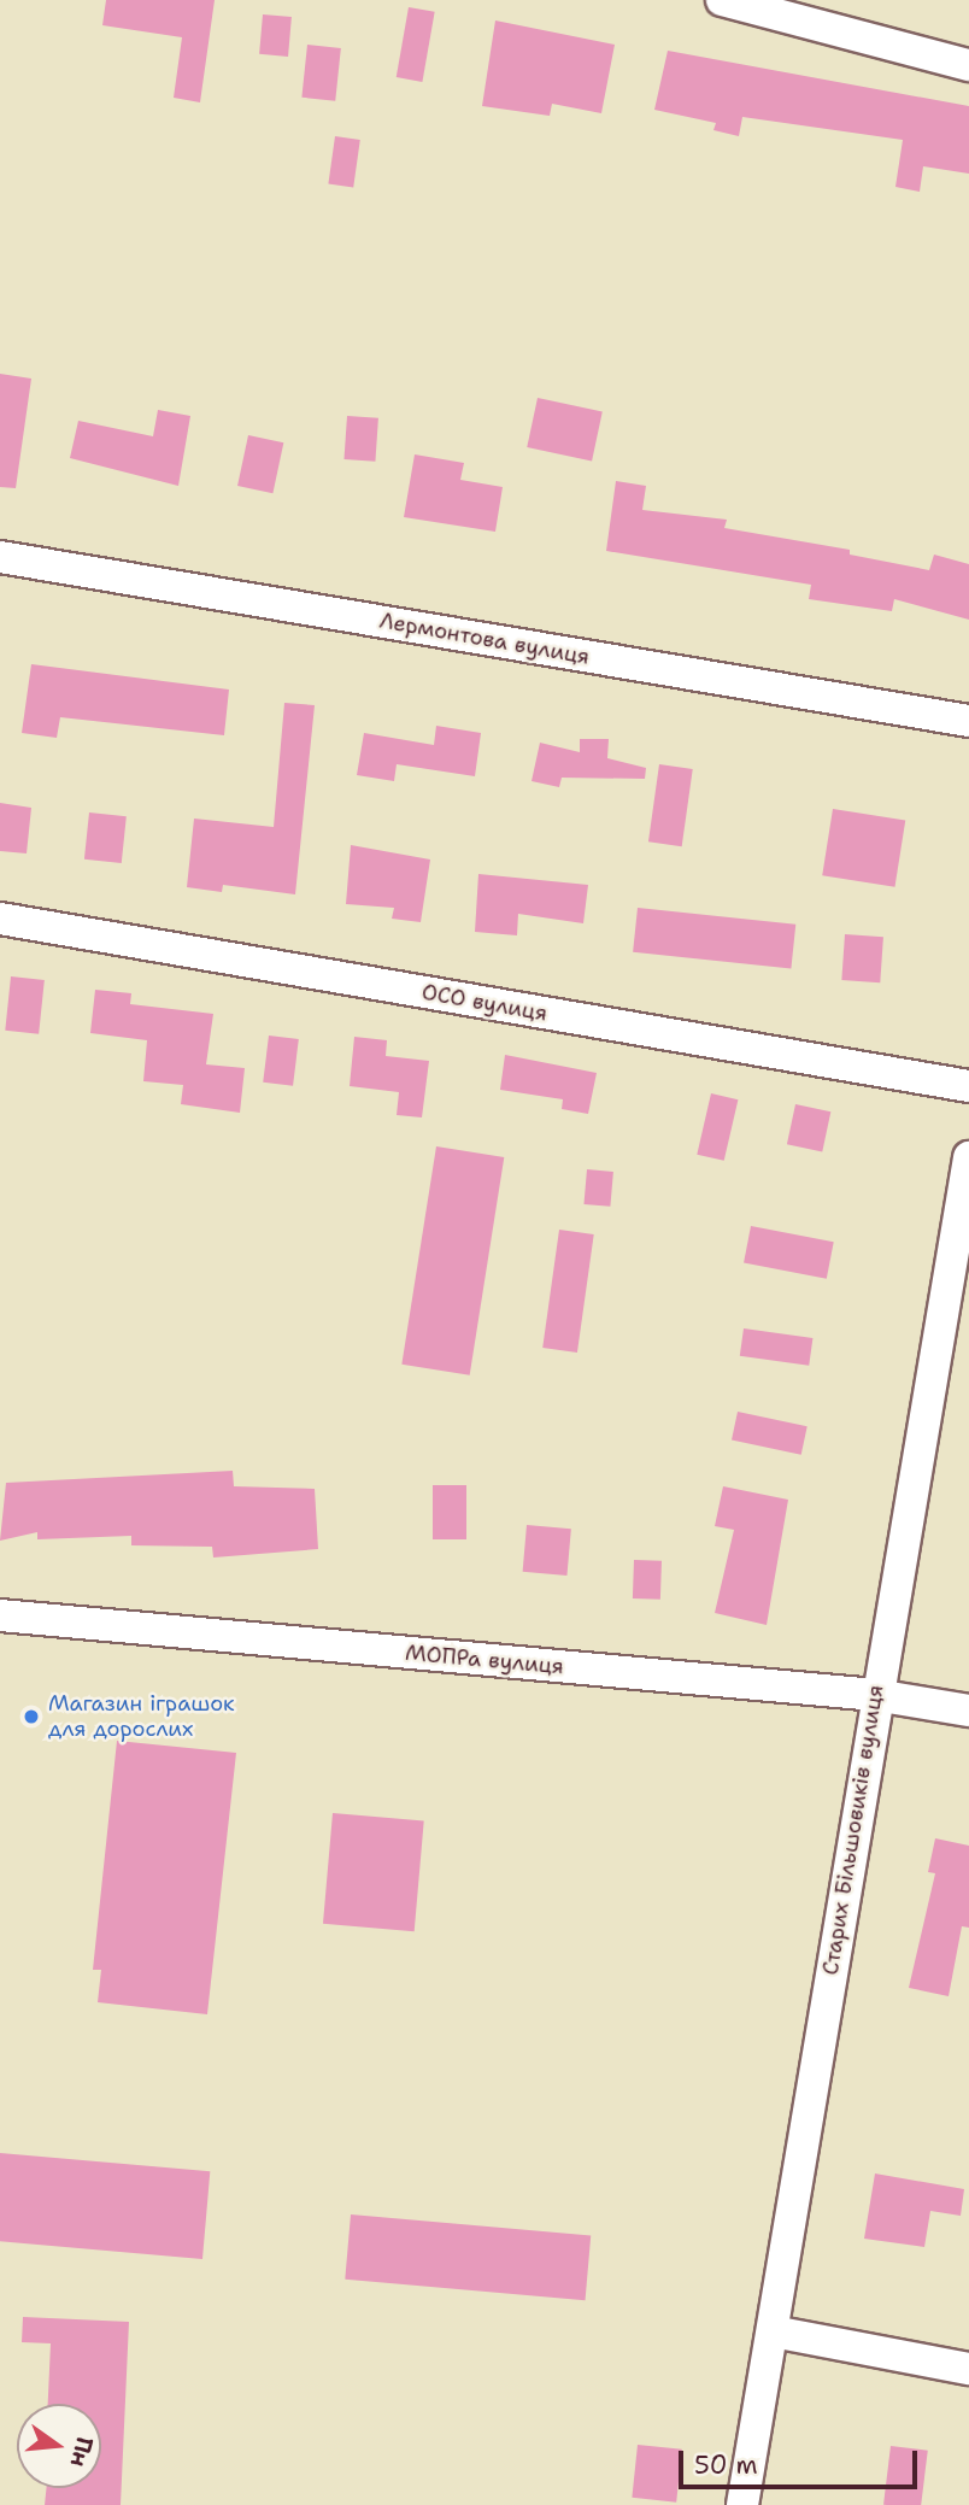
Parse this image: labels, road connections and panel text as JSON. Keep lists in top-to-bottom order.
{
  "streets": {
    "street": [
      "Лермонтова вулиця",
      "ОСО вулиця",
      "МОПРа вулиця",
      "Старих Більшовиків вулиця"
    ]
  },
  "crossings": [
    ["МОПРа вулиця", "Старих Більшовиків вулиця"]
  ],
  "places": ["Магазин іграшок для дорослих"],
  "scale_bar": "50 m",
  "north": "right"
}
